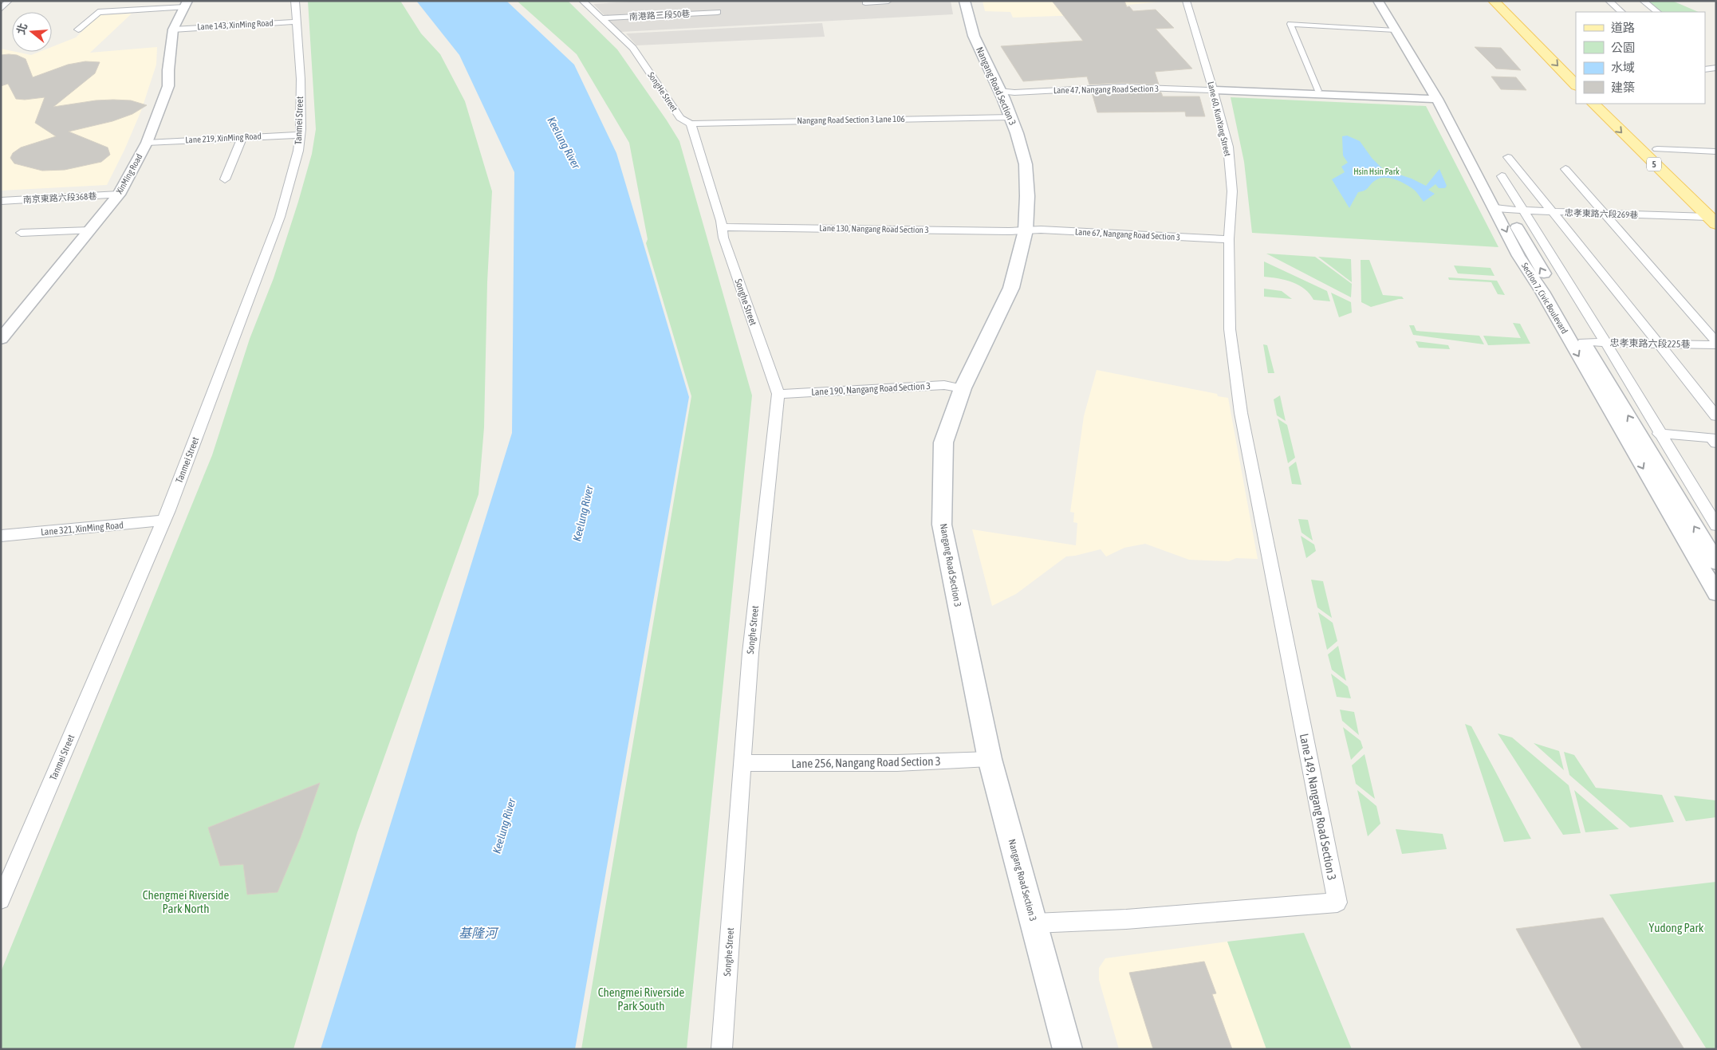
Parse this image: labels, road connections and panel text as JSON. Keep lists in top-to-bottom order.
{
  "streets": {
    "main road": ["Nangang Road Section 3", "5"],
    "street": [
      "南港路三段50巷",
      "Lane 143, XinMing Road",
      "Lane 47, Nangang Road Section 3",
      "SongHe Street",
      "Lane 60, KunYang Street",
      "Nangang Road Section 3 Lane 106",
      "Tanmei Street",
      "Lane 219, XinMing Road",
      "XinMing Road",
      "南京東路六段368巷",
      "忠孝東路六段269巷",
      "Lane 130, Nangang Road Section 3",
      "Lane 67, Nangang Road Section 3",
      "Section 7, Civic Boulevard",
      "Songhe Street",
      "忠孝東路六段225巷",
      "Lane 190, Nangang Road Section 3",
      "Lane 321, XinMing Road",
      "Lane 256, Nangang Road Section 3",
      "Lane 149, Nangang Road Section 3"
    ]
  },
  "crossings": [
    ["南港路三段50巷", "SongHe Street"],
    ["Lane 143, XinMing Road", "Tanmei Street"],
    ["Lane 143, XinMing Road", "XinMing Road"],
    ["Nangang Road Section 3", "Lane 47, Nangang Road Section 3"],
    ["Nangang Road Section 3", "Nangang Road Section 3 Lane 106"],
    ["Nangang Road Section 3", "Lane 130, Nangang Road Section 3"],
    ["Nangang Road Section 3", "Lane 67, Nangang Road Section 3"],
    ["Nangang Road Section 3", "Lane 190, Nangang Road Section 3"],
    ["Nangang Road Section 3", "Lane 256, Nangang Road Section 3"],
    ["Nangang Road Section 3", "Lane 149, Nangang Road Section 3"],
    ["Lane 47, Nangang Road Section 3", "Lane 60, KunYang Street"],
    ["SongHe Street", "Nangang Road Section 3 Lane 106"],
    ["SongHe Street", "Songhe Street"],
    ["Lane 60, KunYang Street", "Lane 67, Nangang Road Section 3"],
    ["Lane 60, KunYang Street", "Lane 149, Nangang Road Section 3"],
    ["Nangang Road Section 3 Lane 106", "Songhe Street"],
    ["Tanmei Street", "Lane 219, XinMing Road"],
    ["Tanmei Street", "Lane 321, XinMing Road"],
    ["Lane 219, XinMing Road", "XinMing Road"],
    ["5", "忠孝東路六段269巷"],
    ["XinMing Road", "南京東路六段368巷"],
    ["忠孝東路六段269巷", "Section 7, Civic Boulevard"],
    ["Lane 130, Nangang Road Section 3", "Lane 67, Nangang Road Section 3"],
    ["Lane 130, Nangang Road Section 3", "Songhe Street"],
    ["Section 7, Civic Boulevard", "忠孝東路六段225巷"],
    ["Songhe Street", "Lane 190, Nangang Road Section 3"],
    ["Songhe Street", "Lane 256, Nangang Road Section 3"]
  ],
  "water": ["Keelung River", "基隆河"],
  "parks": [
    "Hsin Hsin Park",
    "Chengmei Riverside Park North",
    "Yudong Park",
    "Chengmei Riverside Park South"
  ],
  "legend": [
    "道路",
    "公園",
    "水域",
    "建築"
  ],
  "north": "left"
}
